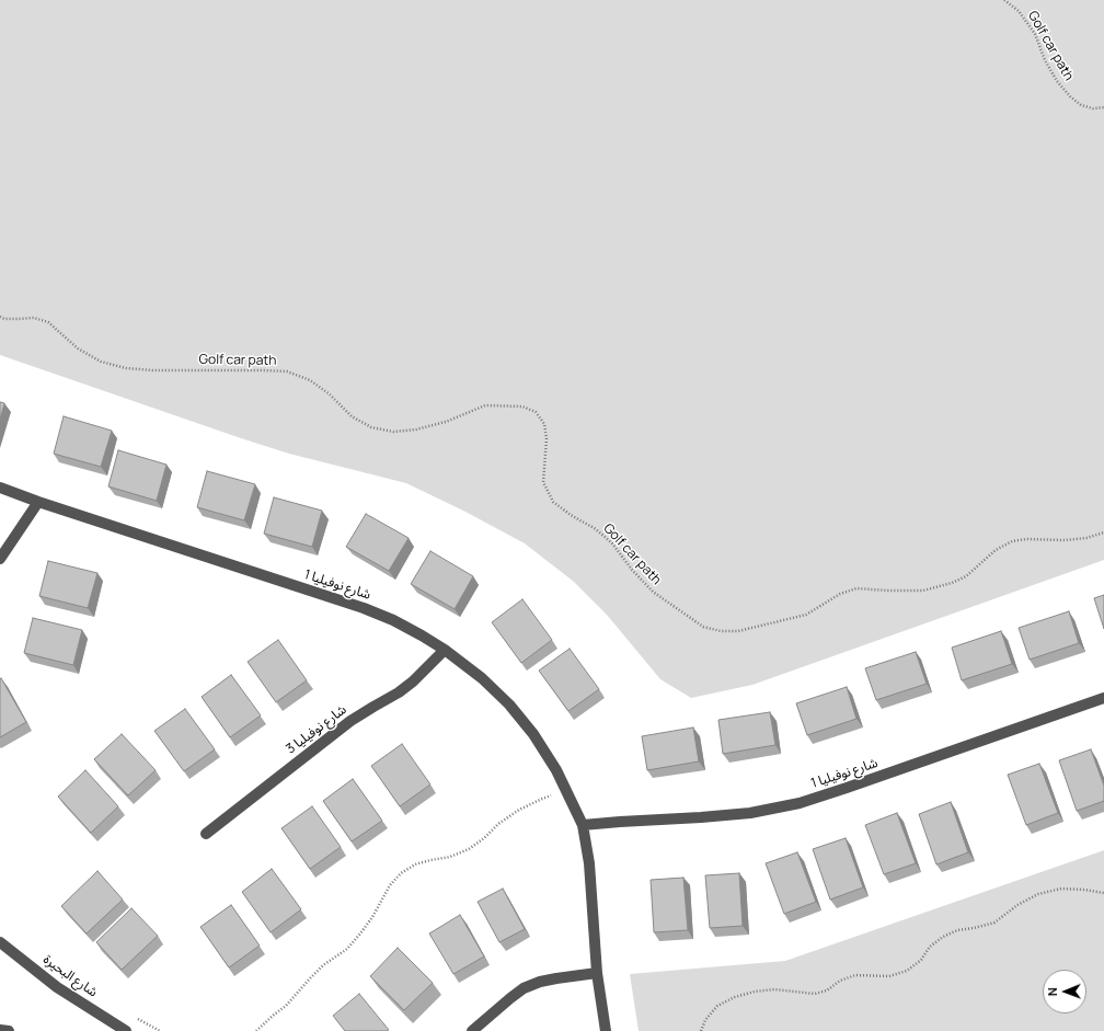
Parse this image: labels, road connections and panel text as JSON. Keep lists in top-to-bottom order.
{
  "streets": {
    "street": ["شارع نوفيليا 1", "شارع نوفيليا 3", "شارع البحيرة"],
    "path": ["Golf car path"]
  },
  "crossings": [
    ["شارع نوفيليا 1", "شارع نوفيليا 3"]
  ],
  "north": "left"
}
